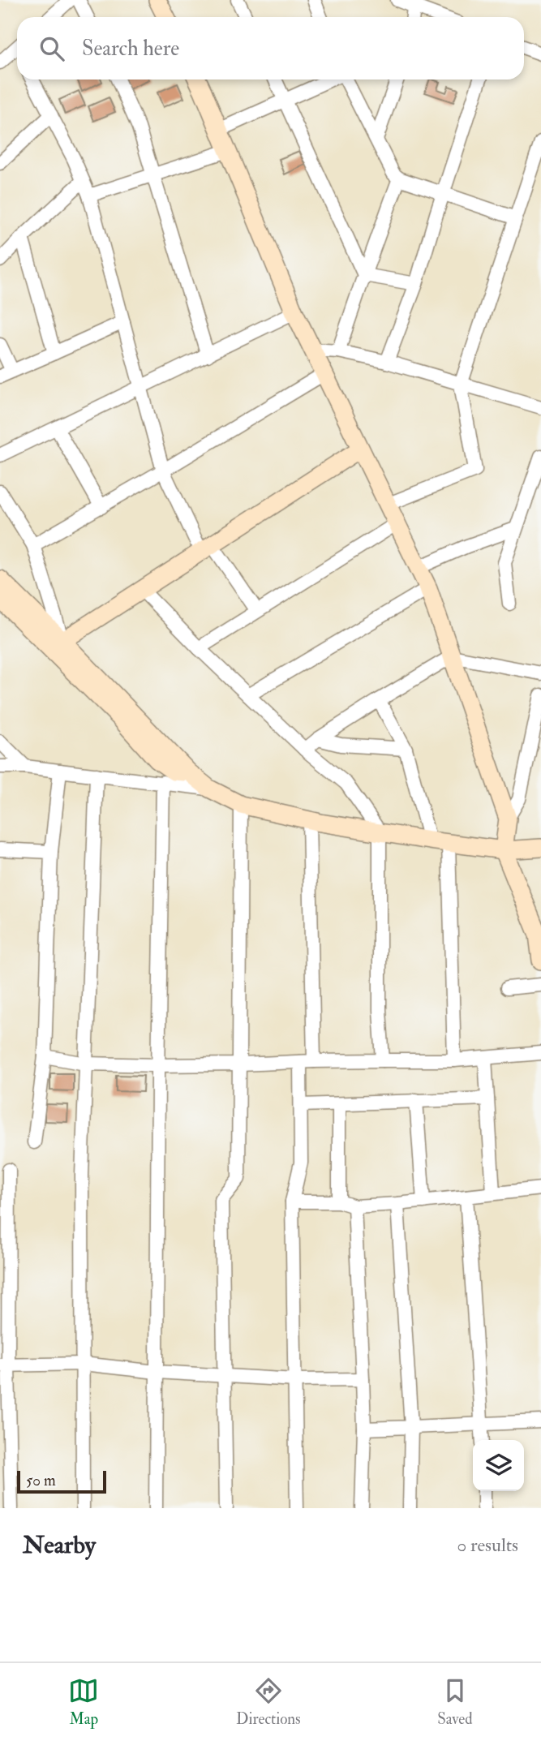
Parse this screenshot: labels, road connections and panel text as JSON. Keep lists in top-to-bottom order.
{
  "scale_bar": "50 m",
  "page": {
    "search": "Search here",
    "scale": "50 m",
    "heading": ["Nearby", "0 results"],
    "nav": ["Map", "Directions", "Saved"]
  }
}
